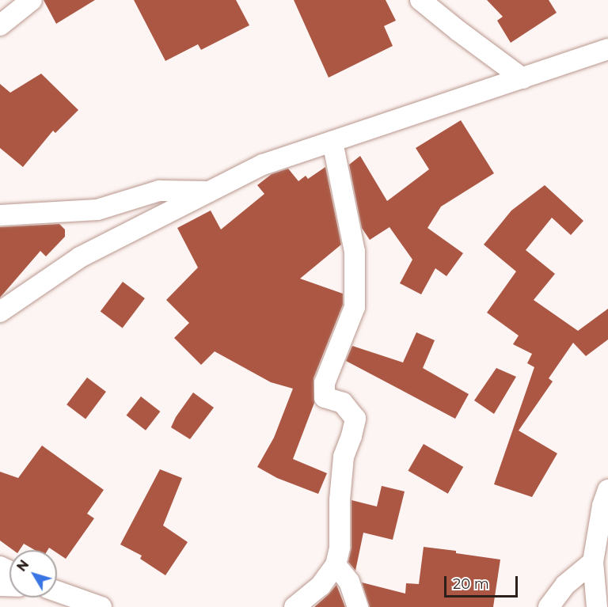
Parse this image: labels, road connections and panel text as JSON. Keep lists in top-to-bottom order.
{
  "scale_bar": "20 m",
  "north": "top left"
}
